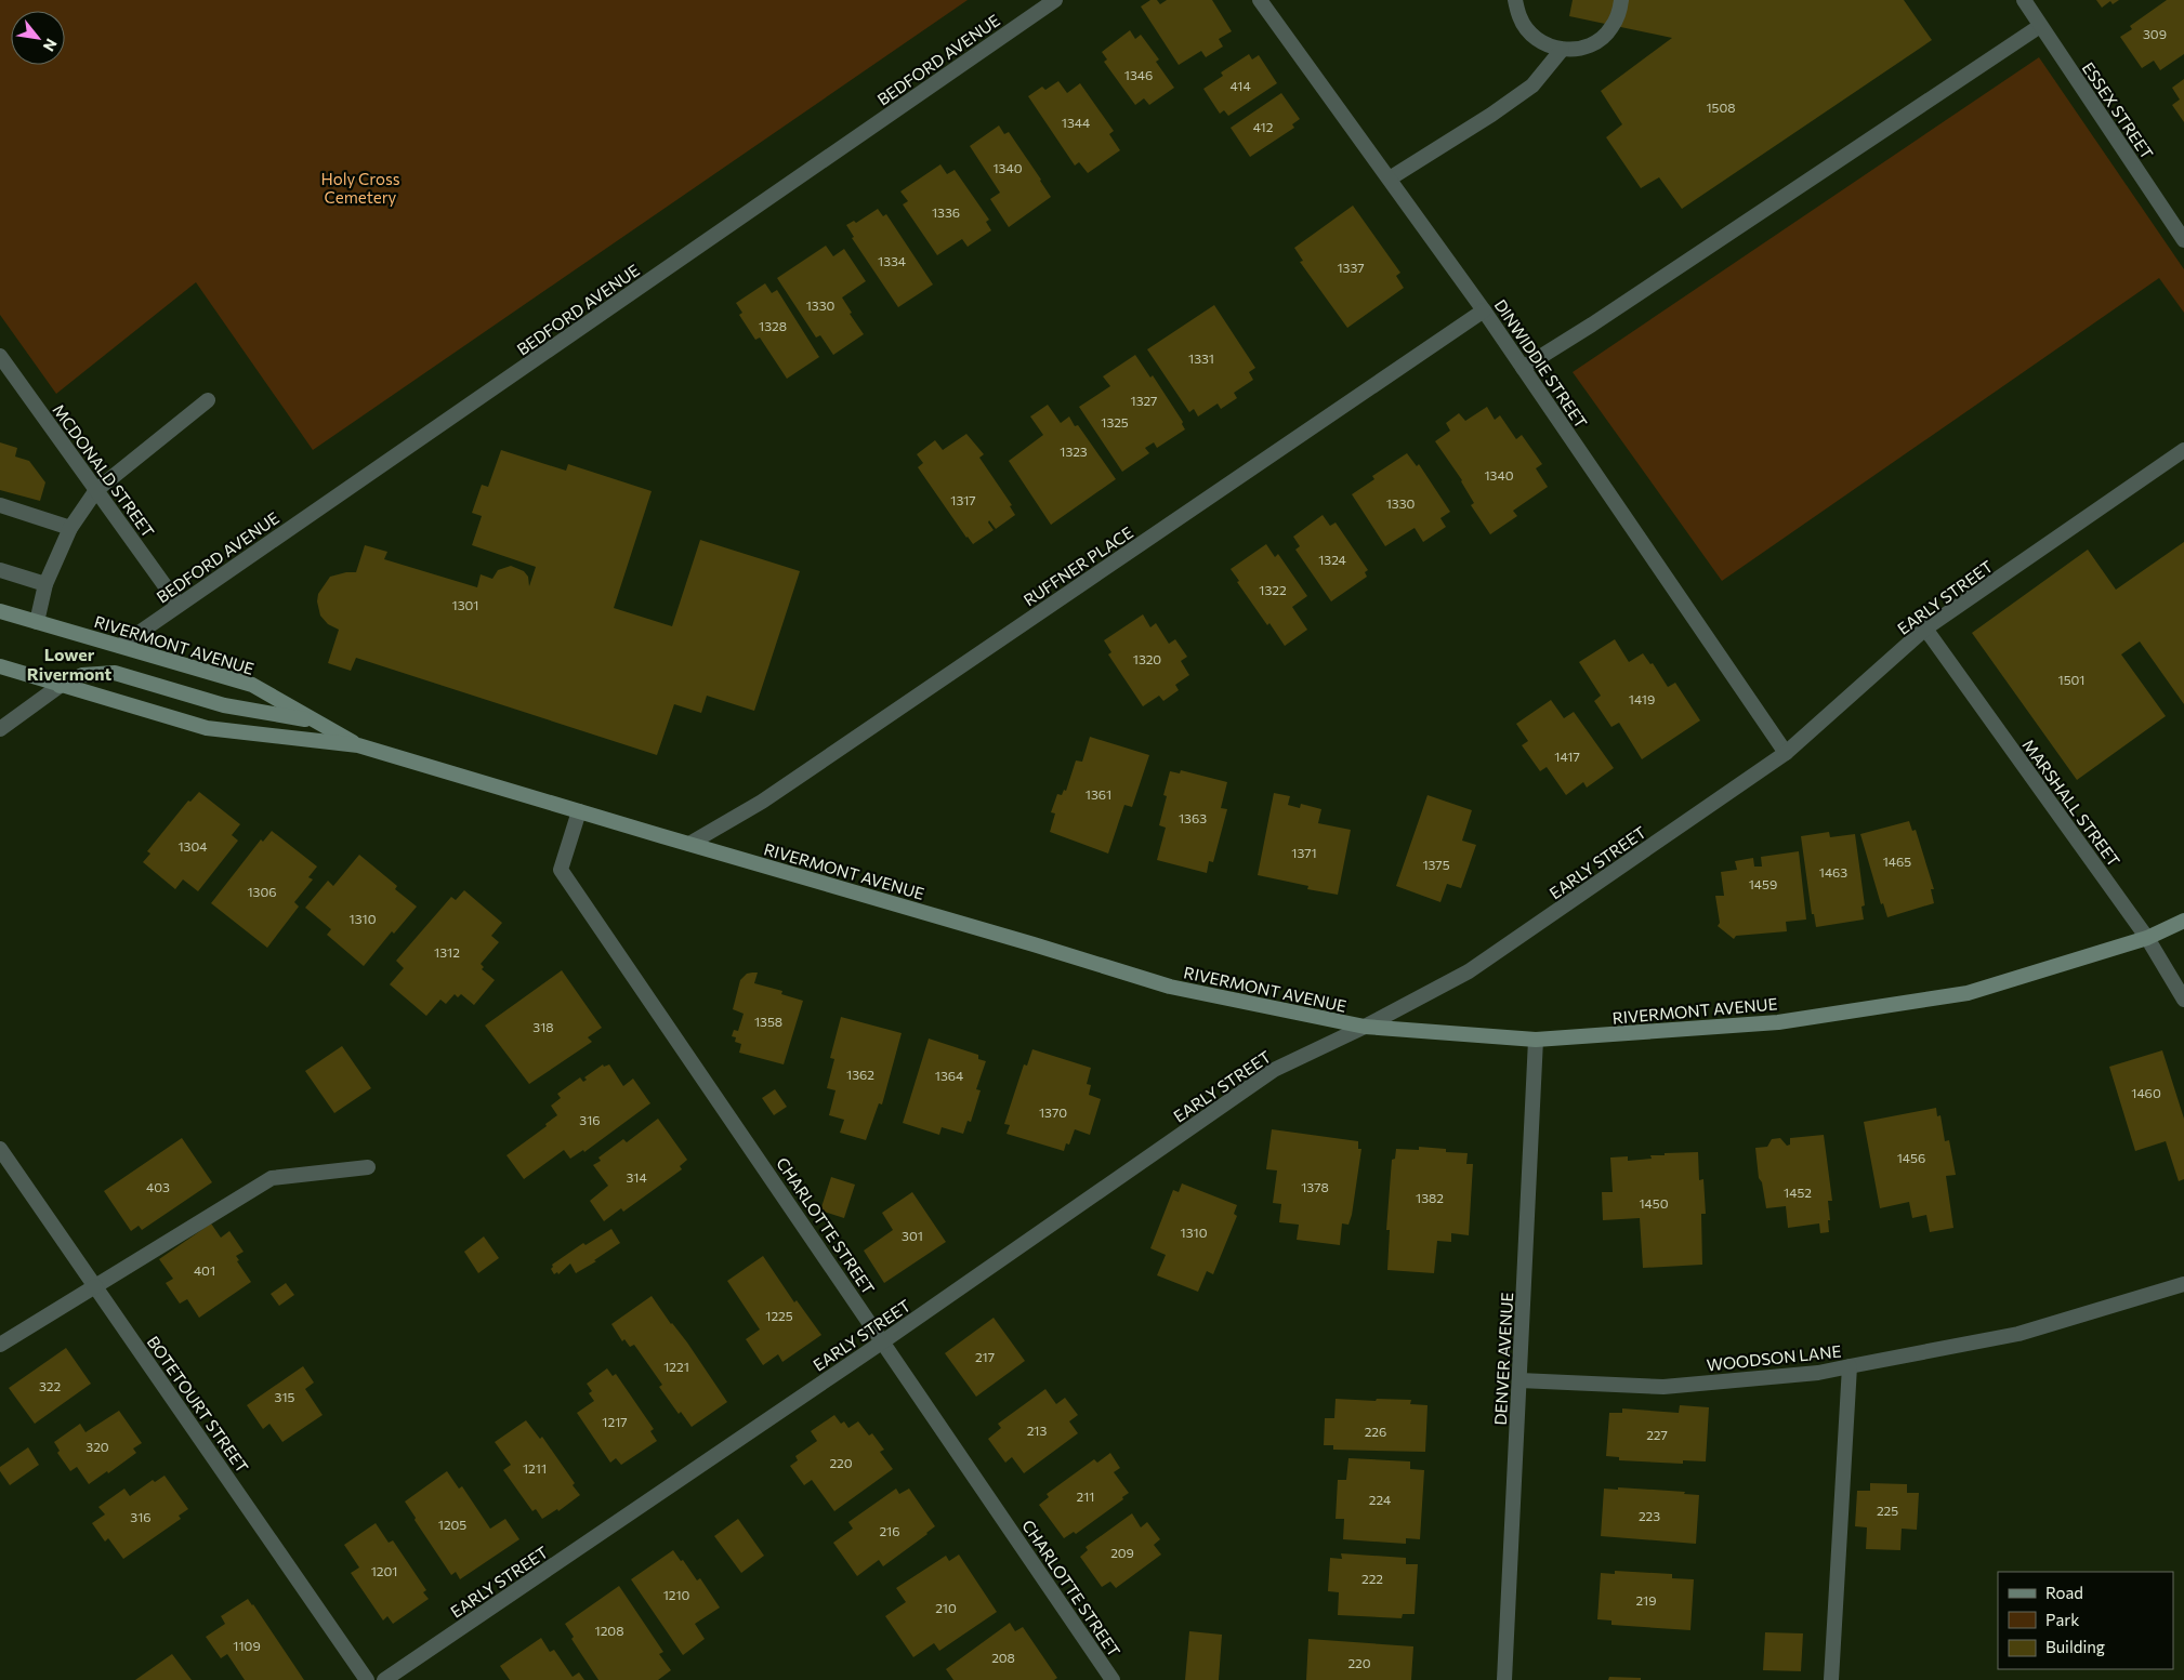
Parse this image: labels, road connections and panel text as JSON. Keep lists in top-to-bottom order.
{
  "streets": {
    "main road": ["RIVERMONT AVENUE"],
    "street": [
      "BEDFORD AVENUE",
      "ESSEX STREET",
      "DINWIDDIE STREET",
      "MCDONALD STREET",
      "RUFFNER PLACE",
      "EARLY STREET",
      "MARSHALL STREET",
      "CHARLOTTE STREET",
      "WOODSON LANE",
      "DENVER AVENUE",
      "BOTETOURT STREET"
    ]
  },
  "crossings": [
    ["BEDFORD AVENUE", "MCDONALD STREET"],
    ["BEDFORD AVENUE", "RIVERMONT AVENUE"],
    ["DINWIDDIE STREET", "RUFFNER PLACE"],
    ["DINWIDDIE STREET", "EARLY STREET"],
    ["RUFFNER PLACE", "RIVERMONT AVENUE"],
    ["EARLY STREET", "RIVERMONT AVENUE"],
    ["EARLY STREET", "MARSHALL STREET"],
    ["EARLY STREET", "CHARLOTTE STREET"],
    ["RIVERMONT AVENUE", "MARSHALL STREET"],
    ["RIVERMONT AVENUE", "CHARLOTTE STREET"],
    ["RIVERMONT AVENUE", "DENVER AVENUE"],
    ["WOODSON LANE", "DENVER AVENUE"]
  ],
  "districts": ["Lower Rivermont"],
  "parks": ["Holy Cross Cemetery"],
  "house_numbers": [
    "309",
    "1346",
    "414",
    "1508",
    "1344",
    "412",
    "1340",
    "1336",
    "1334",
    "1337",
    "1330",
    "1328",
    "1331",
    "1327",
    "1325",
    "1323",
    "1340",
    "1317",
    "1330",
    "1324",
    "1322",
    "1301",
    "1320",
    "1501",
    "1419",
    "1417",
    "1361",
    "1363",
    "1304",
    "1371",
    "1465",
    "1375",
    "1463",
    "1459",
    "1306",
    "1310",
    "1312",
    "1358",
    "318",
    "1362",
    "1364",
    "1460",
    "1370",
    "316",
    "1456",
    "314",
    "403",
    "1378",
    "1452",
    "1382",
    "1450",
    "1310",
    "301",
    "401",
    "1225",
    "217",
    "1221",
    "322",
    "315",
    "1217",
    "213",
    "226",
    "227",
    "320",
    "220",
    "1211",
    "211",
    "224",
    "225",
    "223",
    "316",
    "1205",
    "216",
    "209",
    "1201",
    "222",
    "1210",
    "219",
    "210",
    "1208",
    "1109",
    "208",
    "220"
  ],
  "legend": ["Road", "Park", "Building"],
  "north": "bottom right"
}
